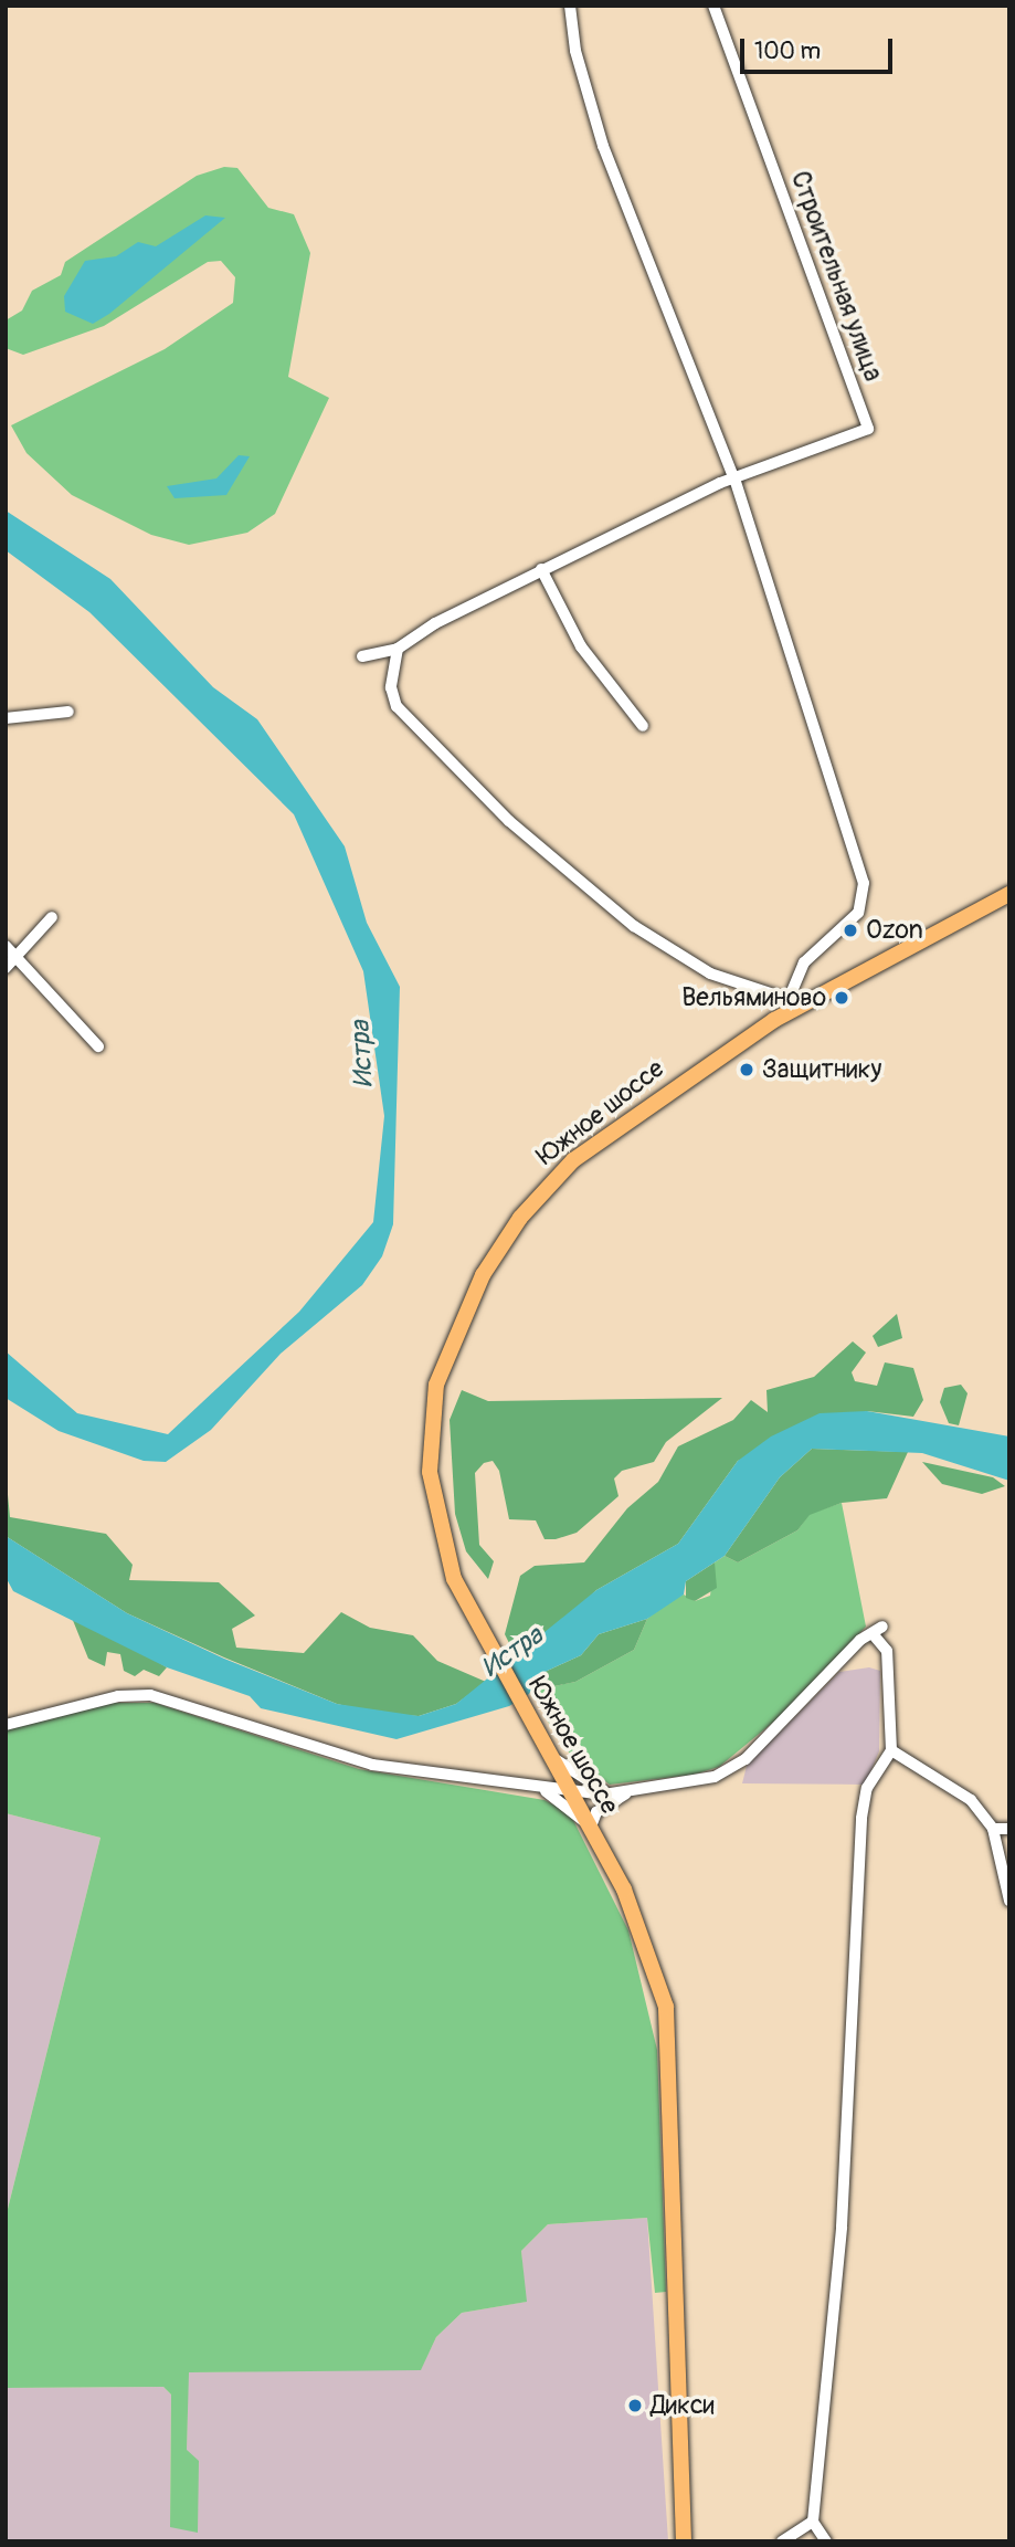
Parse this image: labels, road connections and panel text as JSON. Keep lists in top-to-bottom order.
{
  "streets": {
    "main road": ["Южное шоссе"],
    "street": ["Строительная улица"]
  },
  "water": ["Истра"],
  "places": [
    "Ozon",
    "Вельяминово",
    "Защитнику",
    "Дикси"
  ],
  "scale_bar": "100 m"
}
